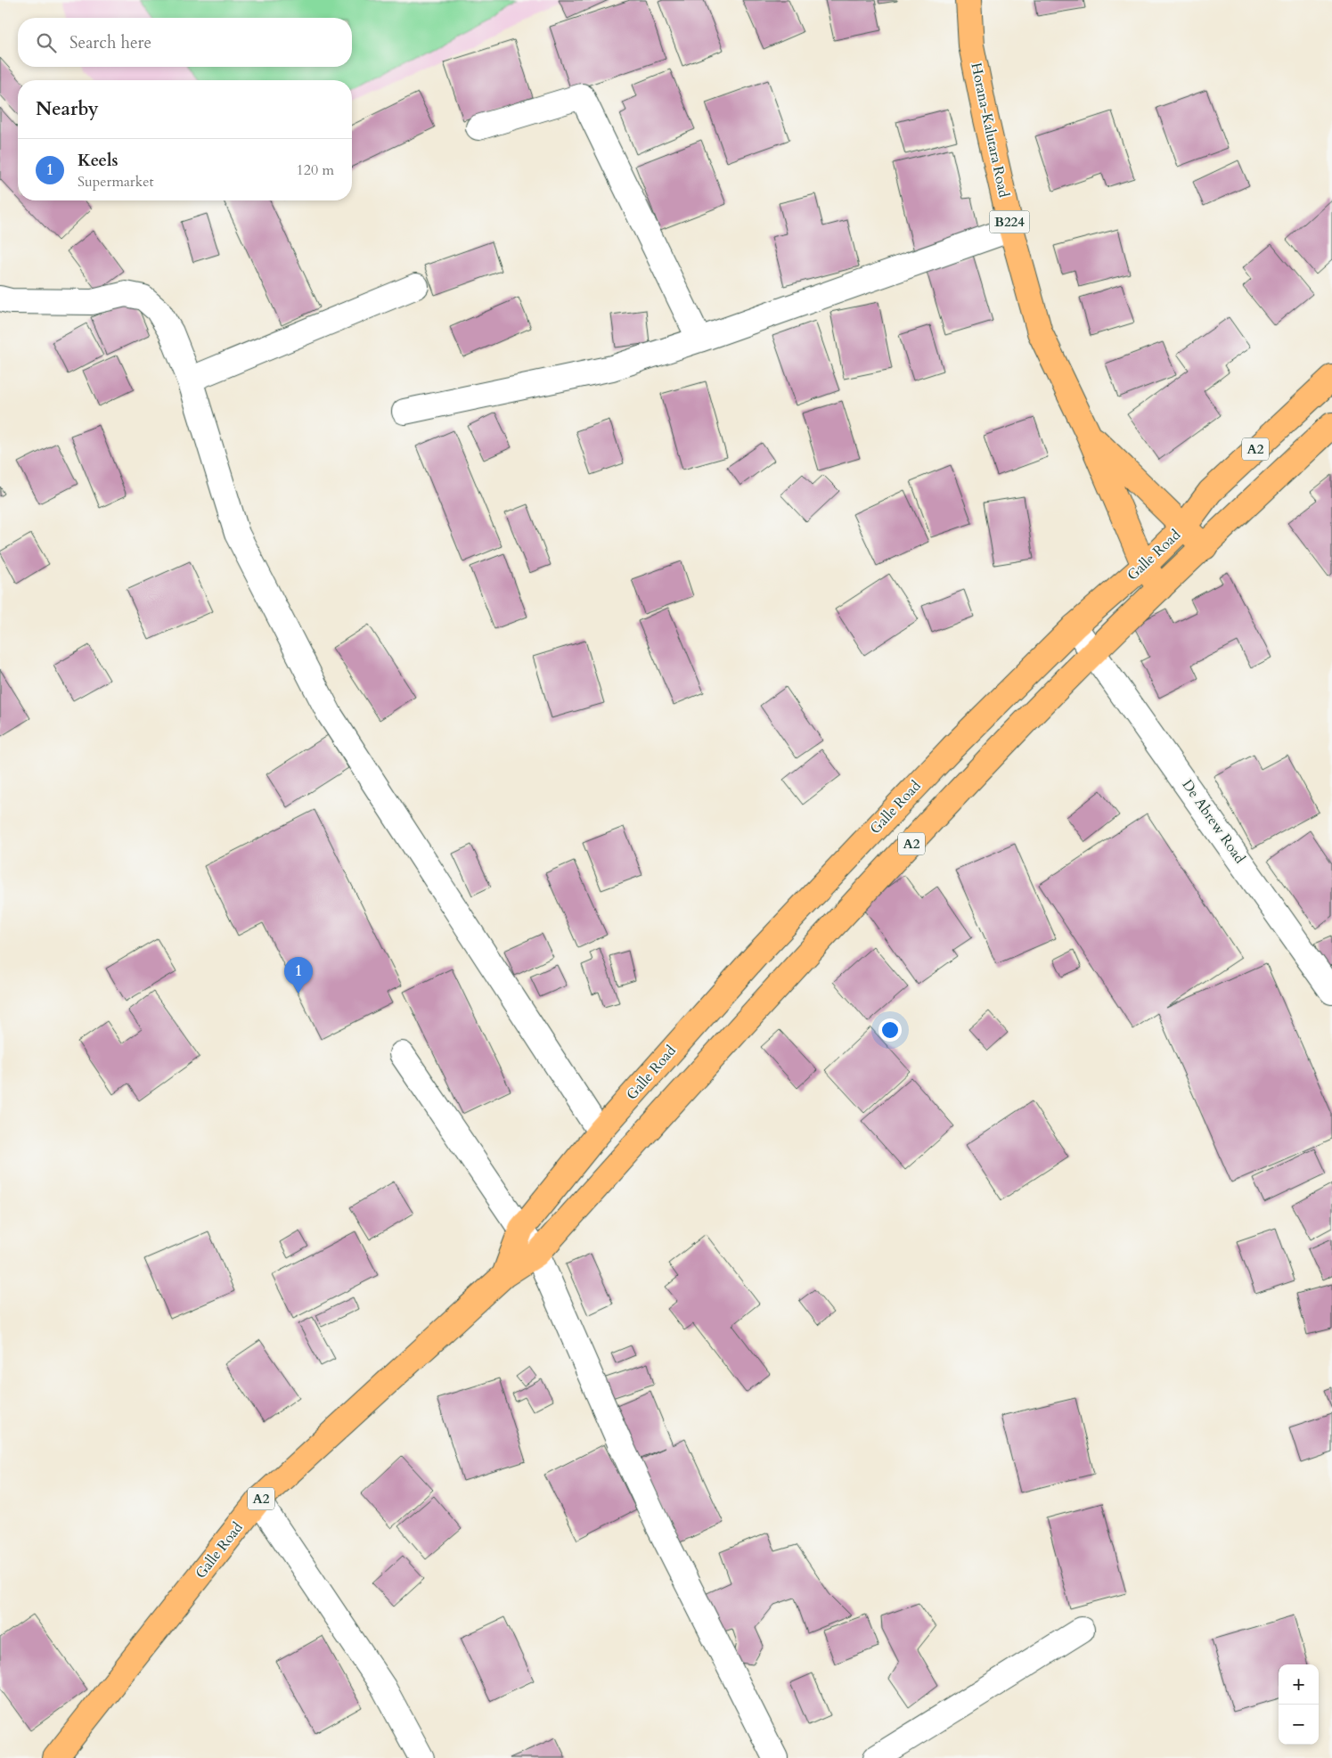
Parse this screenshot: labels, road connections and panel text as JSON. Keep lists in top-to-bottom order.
{
  "streets": {
    "main road": [
      "Horana-Kalutara Road",
      "B224",
      "A2",
      "Galle Road"
    ],
    "street": ["De Abrew Road"]
  },
  "crossings": [
    ["Horana-Kalutara Road", "Galle Road"],
    ["Galle Road", "De Abrew Road"]
  ],
  "page": {
    "search": "Search here",
    "heading": "Nearby",
    "list": [
      {
        "mark": "1",
        "name": "Keels",
        "note": "Supermarket",
        "value": "120 m"
      }
    ],
    "pins": "1",
    "map_buttons": ["+", "−"]
  }
}
